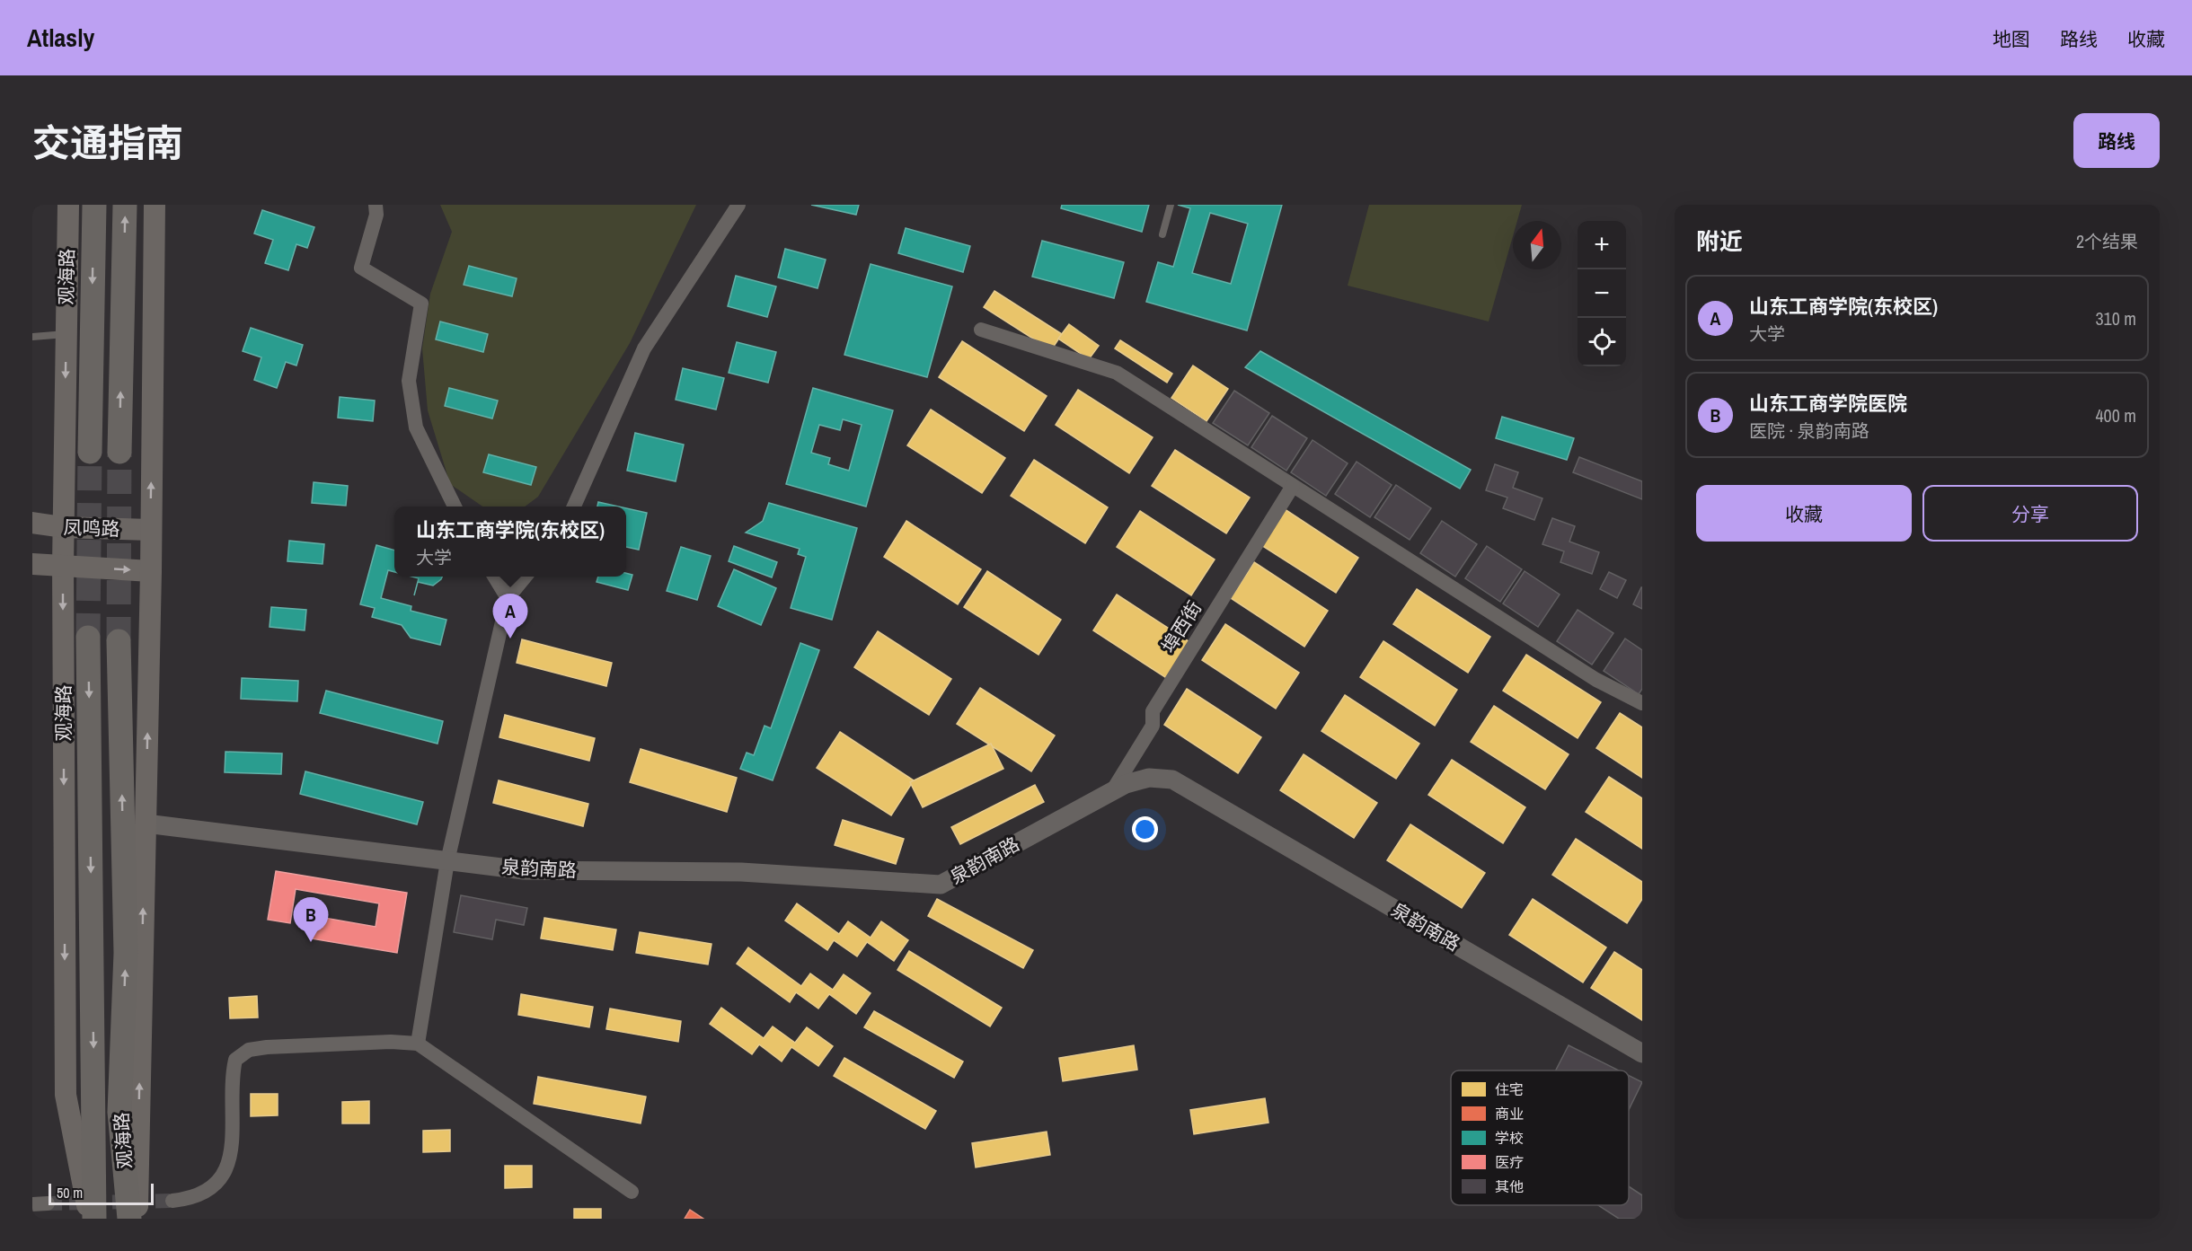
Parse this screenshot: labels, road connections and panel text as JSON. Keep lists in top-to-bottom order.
{
  "streets": {
    "main road": ["观海路", "凤鸣路"],
    "street": ["埠西街", "泉韵南路"]
  },
  "crossings": [
    ["观海路", "凤鸣路"],
    ["观海路", "泉韵南路"],
    ["埠西街", "泉韵南路"]
  ],
  "legend": [
    "住宅",
    "商业",
    "学校",
    "医疗",
    "其他"
  ],
  "scale_bar": "50 m",
  "north": "top",
  "page": {
    "header": "Atlasly",
    "nav": ["地图", "路线", "收藏"],
    "title": "交通指南",
    "buttons": [
      "路线",
      ["收藏", "分享"]
    ],
    "heading": ["附近", "2个结果"],
    "map_buttons": ["+", "−"],
    "list": [
      {
        "mark": "A",
        "name": "山东工商学院(东校区)",
        "note": "大学",
        "value": "310 m"
      },
      {
        "mark": "B",
        "name": "山东工商学院医院",
        "note": "医院 · 泉韵南路",
        "value": "400 m"
      }
    ],
    "popup": ["山东工商学院(东校区)", "大学"],
    "pins": ["A", "B"],
    "scale": "50 m"
  }
}
